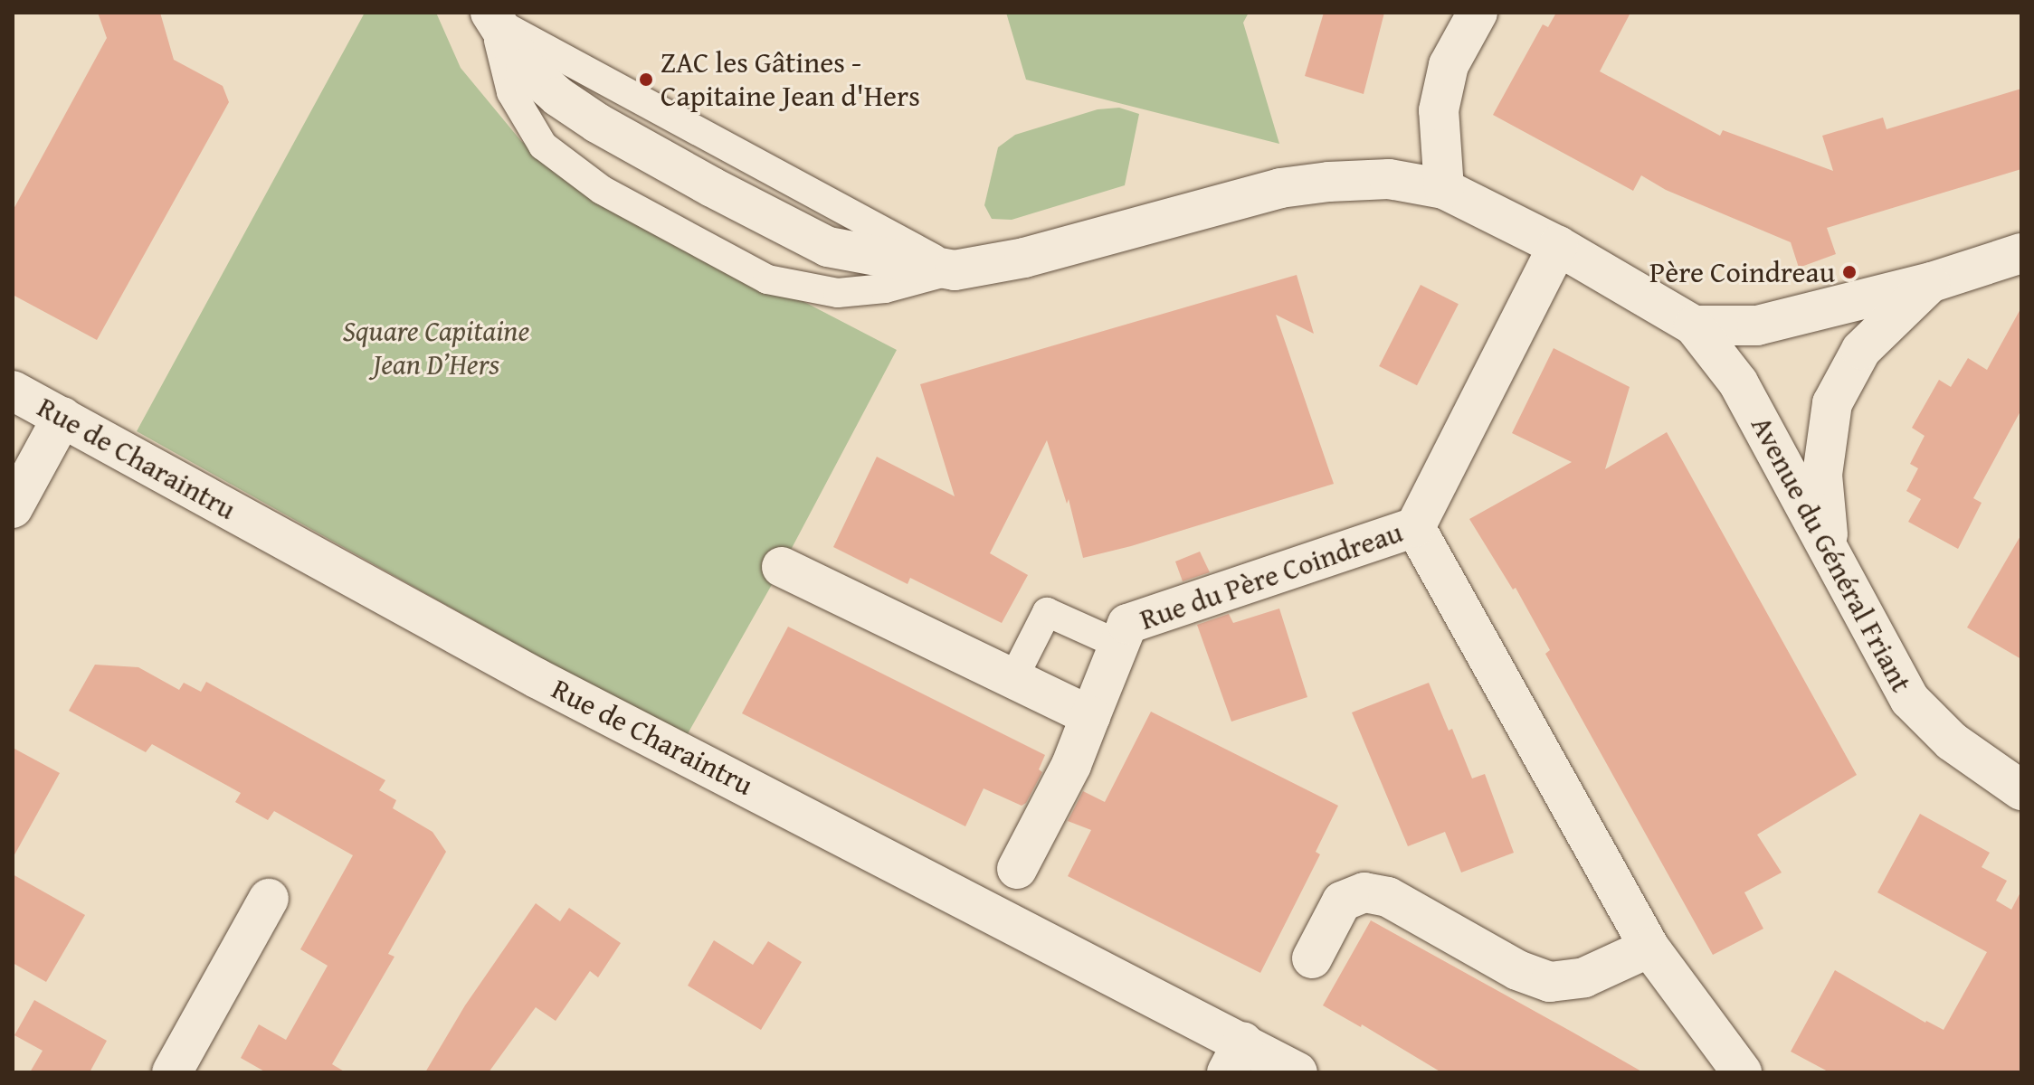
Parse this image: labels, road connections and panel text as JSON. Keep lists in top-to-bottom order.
{
  "streets": {
    "street": ["Rue de Charaintru", "Avenue du Général Friant", "Rue du Père Coindreau"]
  },
  "parks": ["Square Capitaine Jean D’Hers"],
  "places": ["ZAC les Gâtines - Capitaine Jean d'Hers", "Père Coindreau"]
}
